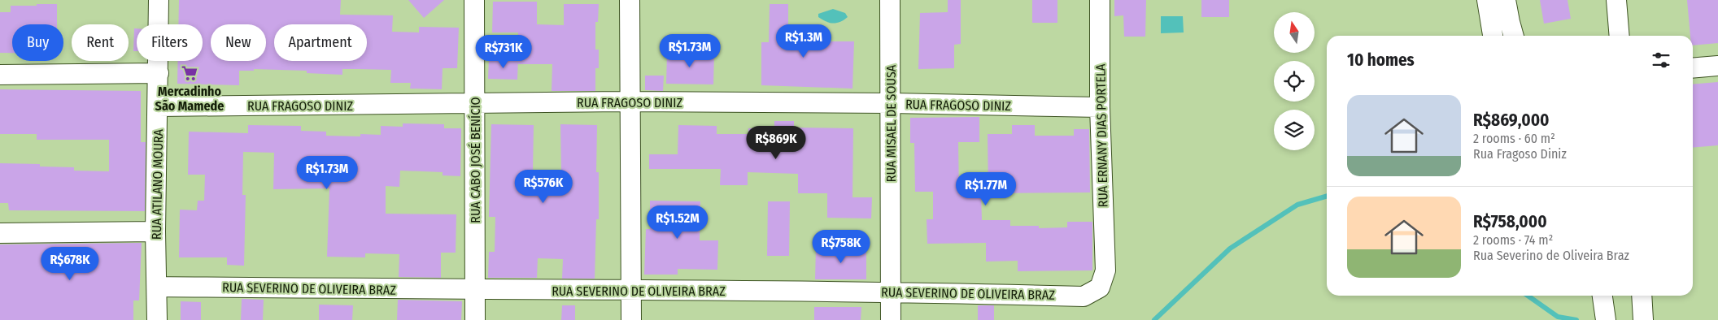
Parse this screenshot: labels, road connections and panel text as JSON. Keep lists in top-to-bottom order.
{
  "streets": {
    "street": [
      "RUA FRAGOSO DINIZ",
      "RUA MISAEL DE SOUSA",
      "RUA ERNANY DIAS PORTELA",
      "RUA CABO JOSÉ BENÍCIO",
      "RUA ATILANO MOURA",
      "RUA SEVERINO DE OLIVEIRA BRAZ"
    ]
  },
  "crossings": [
    ["RUA FRAGOSO DINIZ", "RUA MISAEL DE SOUSA"],
    ["RUA FRAGOSO DINIZ", "RUA ERNANY DIAS PORTELA"],
    ["RUA FRAGOSO DINIZ", "RUA CABO JOSÉ BENÍCIO"],
    ["RUA FRAGOSO DINIZ", "RUA ATILANO MOURA"],
    ["RUA MISAEL DE SOUSA", "RUA SEVERINO DE OLIVEIRA BRAZ"],
    ["RUA ERNANY DIAS PORTELA", "RUA SEVERINO DE OLIVEIRA BRAZ"],
    ["RUA CABO JOSÉ BENÍCIO", "RUA SEVERINO DE OLIVEIRA BRAZ"],
    ["RUA ATILANO MOURA", "RUA SEVERINO DE OLIVEIRA BRAZ"]
  ],
  "places": {
    "supermarket": ["Mercadinho São Mamede"]
  },
  "north": "top",
  "page": {
    "price": [
      "R$1.3M",
      "R$1.73M",
      "R$731K",
      "R$869K",
      "R$1.73M",
      "R$576K",
      "R$1.77M",
      "R$1.52M",
      "R$758K",
      "R$678K"
    ],
    "chip": [
      "Buy",
      "Rent",
      "Filters",
      "New",
      "Apartment"
    ],
    "heading": "10 homes",
    "list": [
      {
        "name": "R$869,000",
        "note": "2 rooms · 60 m² · Rua Fragoso Diniz"
      },
      {
        "name": "R$758,000",
        "note": "2 rooms · 74 m² · Rua Severino de Oliveira Braz"
      }
    ]
  }
}
